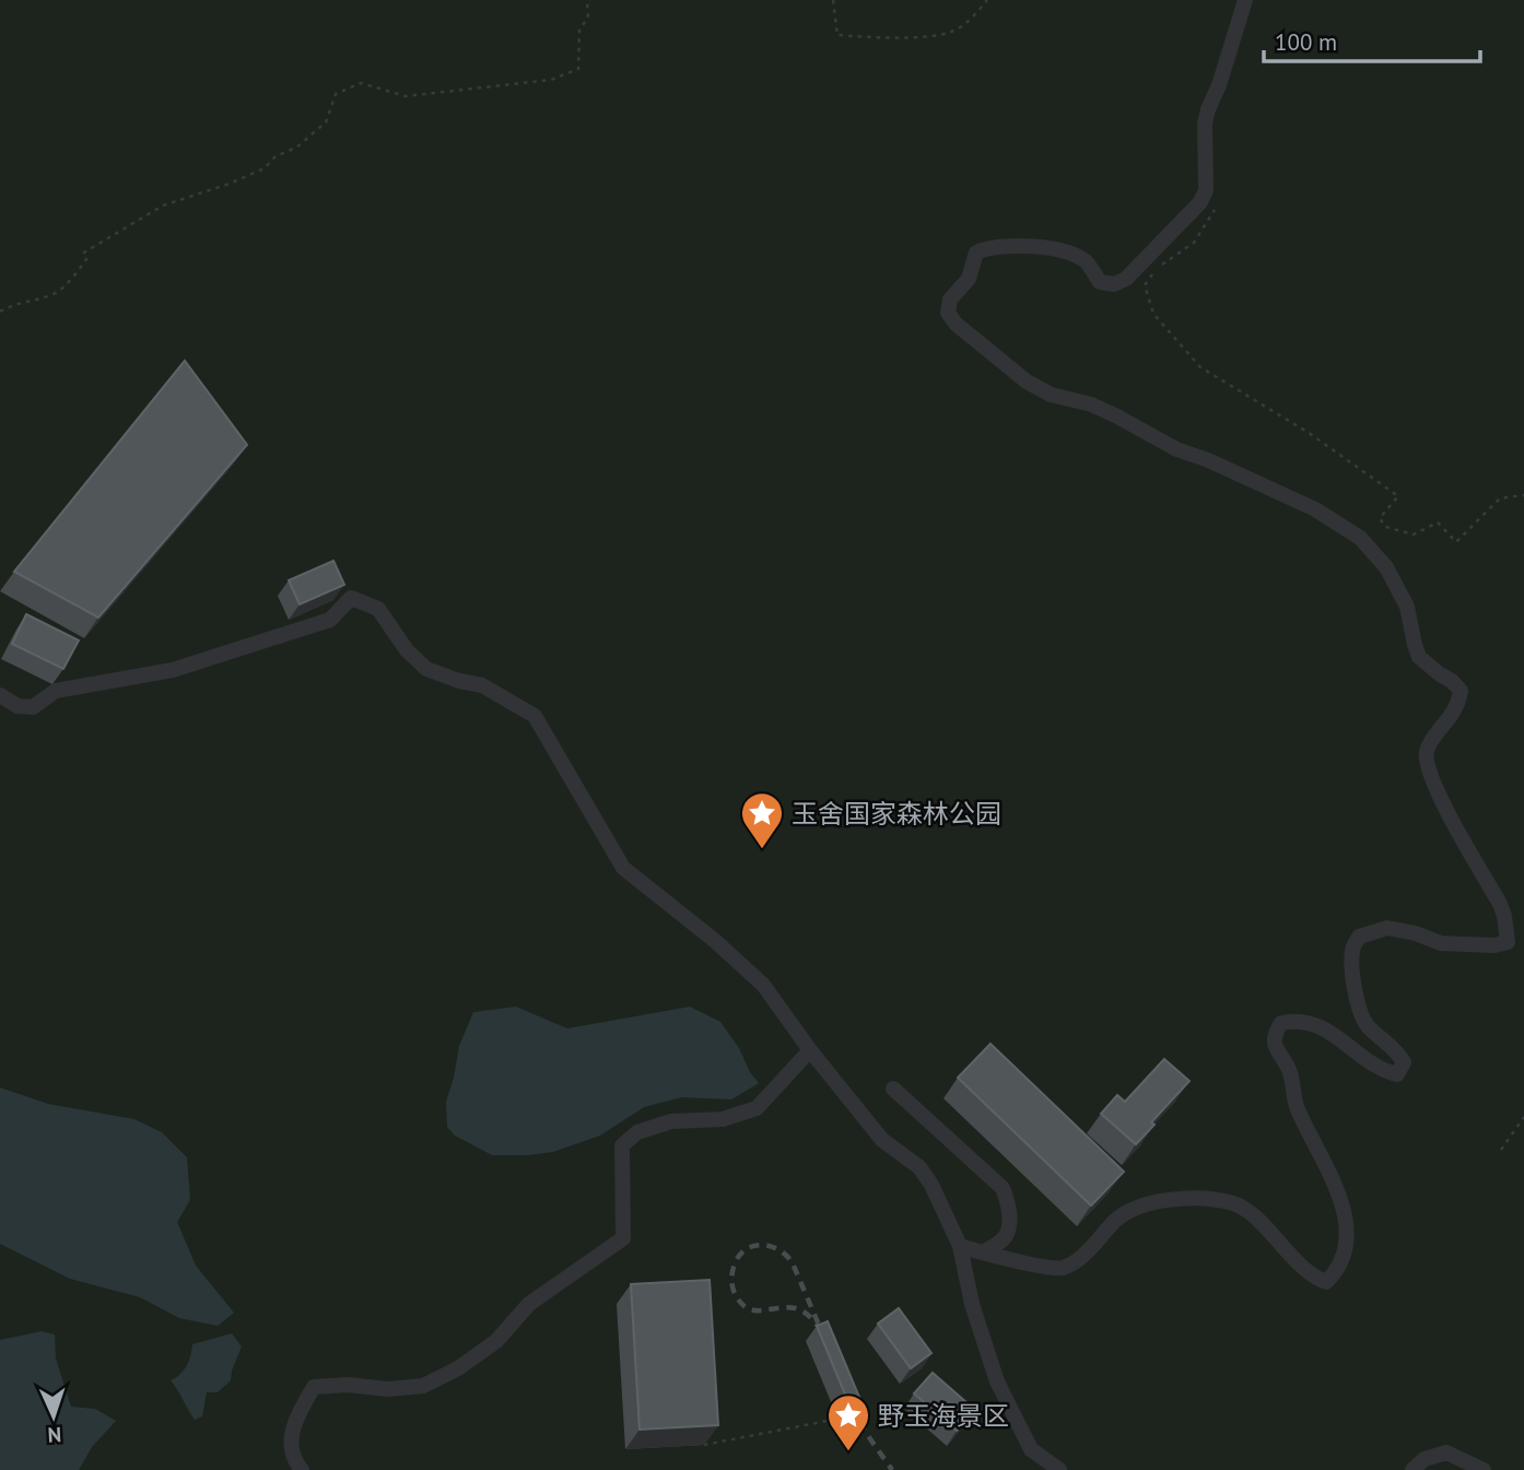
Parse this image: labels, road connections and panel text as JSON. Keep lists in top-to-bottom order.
{
  "places": {
    "place": ["玉舍国家森林公园", "野玉海景区"]
  },
  "scale_bar": "100 m",
  "north": "bottom"
}
